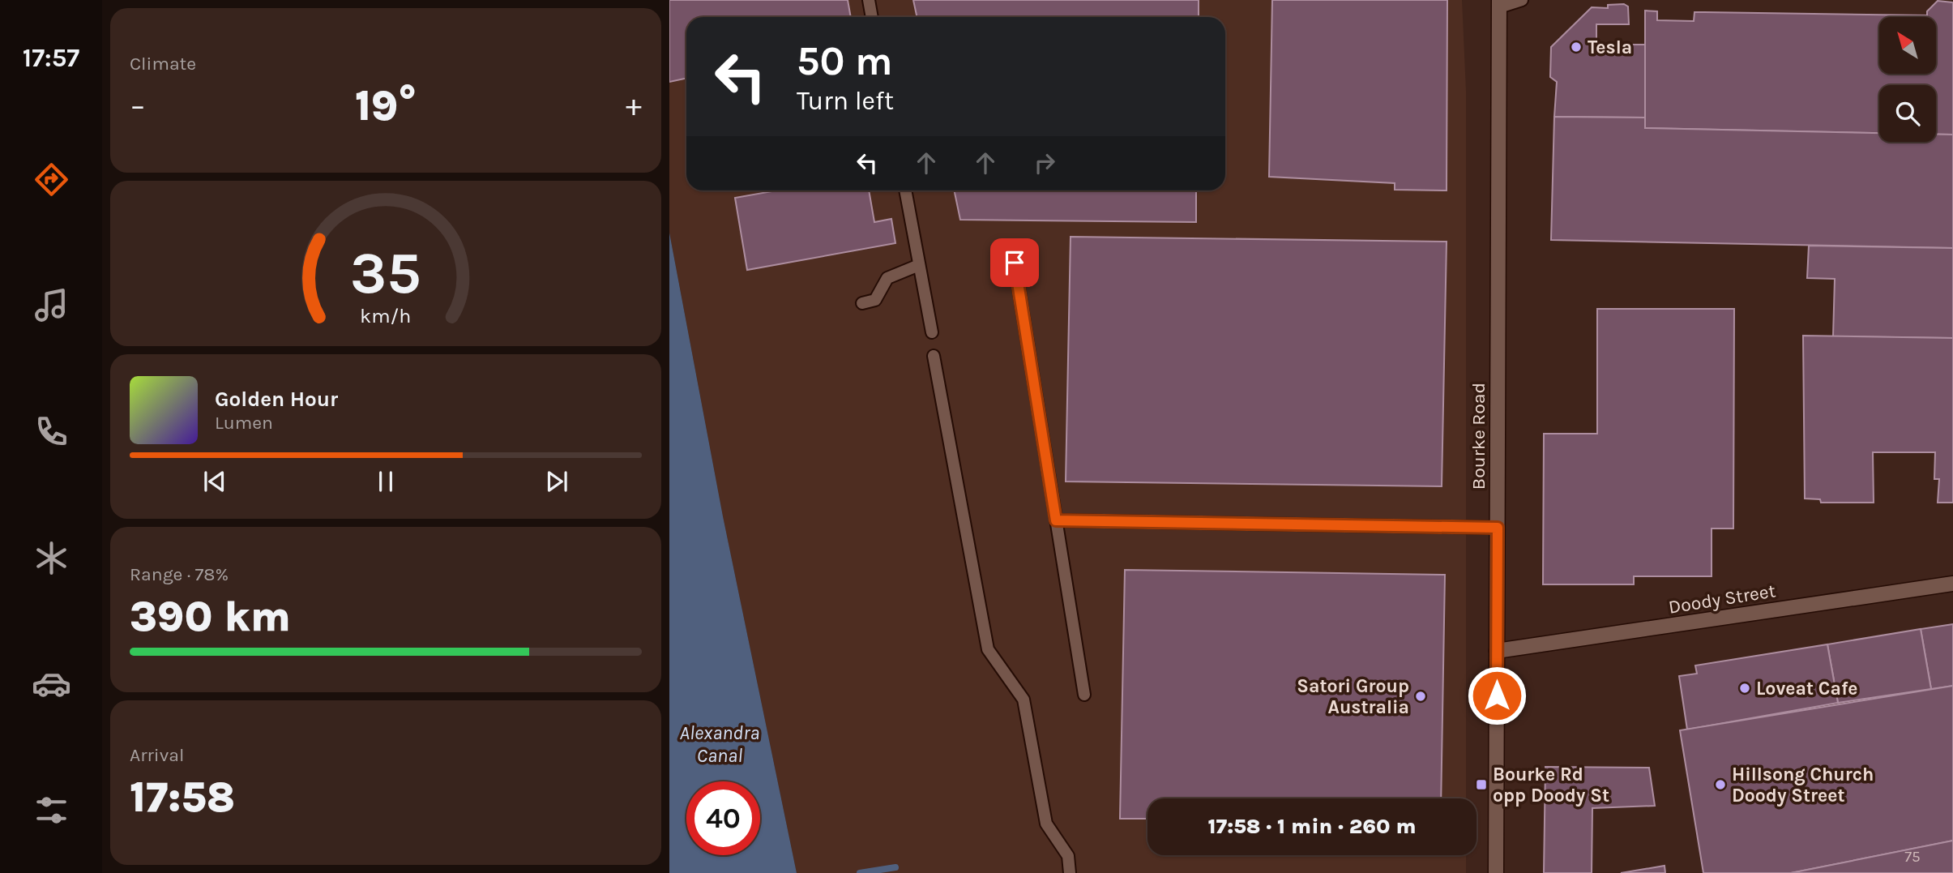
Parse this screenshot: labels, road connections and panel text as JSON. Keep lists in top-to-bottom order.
{
  "streets": {
    "street": ["Bourke Road", "Doody Street"]
  },
  "crossings": [
    ["Bourke Road", "Doody Street"]
  ],
  "water": ["Alexandra Canal"],
  "places": {
    "other": [
      "Tesla",
      "Loveat Cafe",
      "Satori Group Australia",
      "Hillsong Church Doody Street"
    ],
    "transit": ["Bourke Rd opp Doody St"]
  },
  "house_numbers": ["75"],
  "north": "top left",
  "page": {
    "tabs": "17:57",
    "tile": [
      "Climate",
      ["Range · 78%", "390 km"],
      ["Arrival", "17:58"]
    ],
    "turn": ["50 m", "Turn left"],
    "heat": ["−", "19°", "+"],
    "song": ["Golden Hour", "Lumen"],
    "limit": "40",
    "trip": "17:58 · 1 min · 260 m",
    "gauge": ["35", "km/h"]
  }
}
